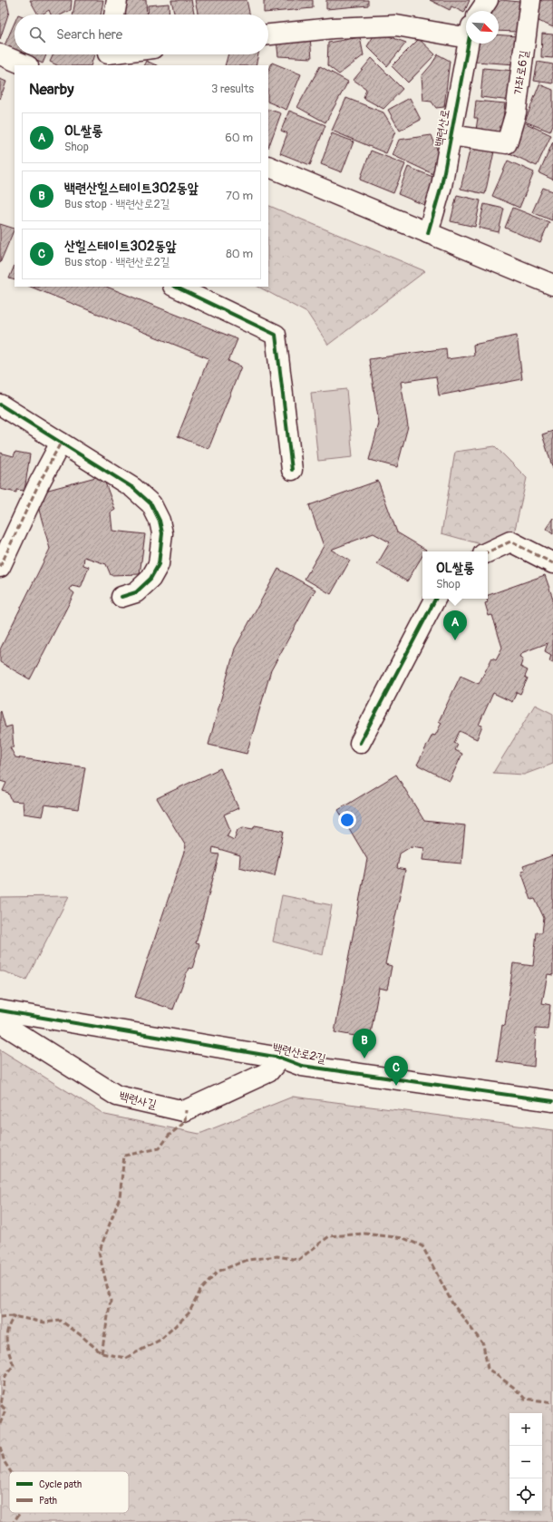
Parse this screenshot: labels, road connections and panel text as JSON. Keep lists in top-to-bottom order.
{
  "streets": {
    "street": [
      "가좌로6길",
      "백련산로",
      "백련산로2길",
      "백련사길"
    ]
  },
  "crossings": [
    ["가좌로6길", "백련산로"],
    ["백련산로2길", "백련사길"]
  ],
  "legend": ["Cycle path", "Path"],
  "north": "bottom right",
  "page": {
    "search": "Search here",
    "heading": ["Nearby", "3 results"],
    "list": [
      {
        "mark": "A",
        "name": "OL쌀롱",
        "note": "Shop",
        "value": "60 m"
      },
      {
        "mark": "B",
        "name": "백련산힐스테이트302동앞",
        "note": "Bus stop · 백련산로2길",
        "value": "70 m"
      },
      {
        "mark": "C",
        "name": "산힐스테이트302동앞",
        "note": "Bus stop · 백련산로2길",
        "value": "80 m"
      }
    ],
    "popup": ["OL쌀롱", "Shop"],
    "pins": ["A", "B", "C"],
    "map_buttons": ["+", "−"]
  }
}
